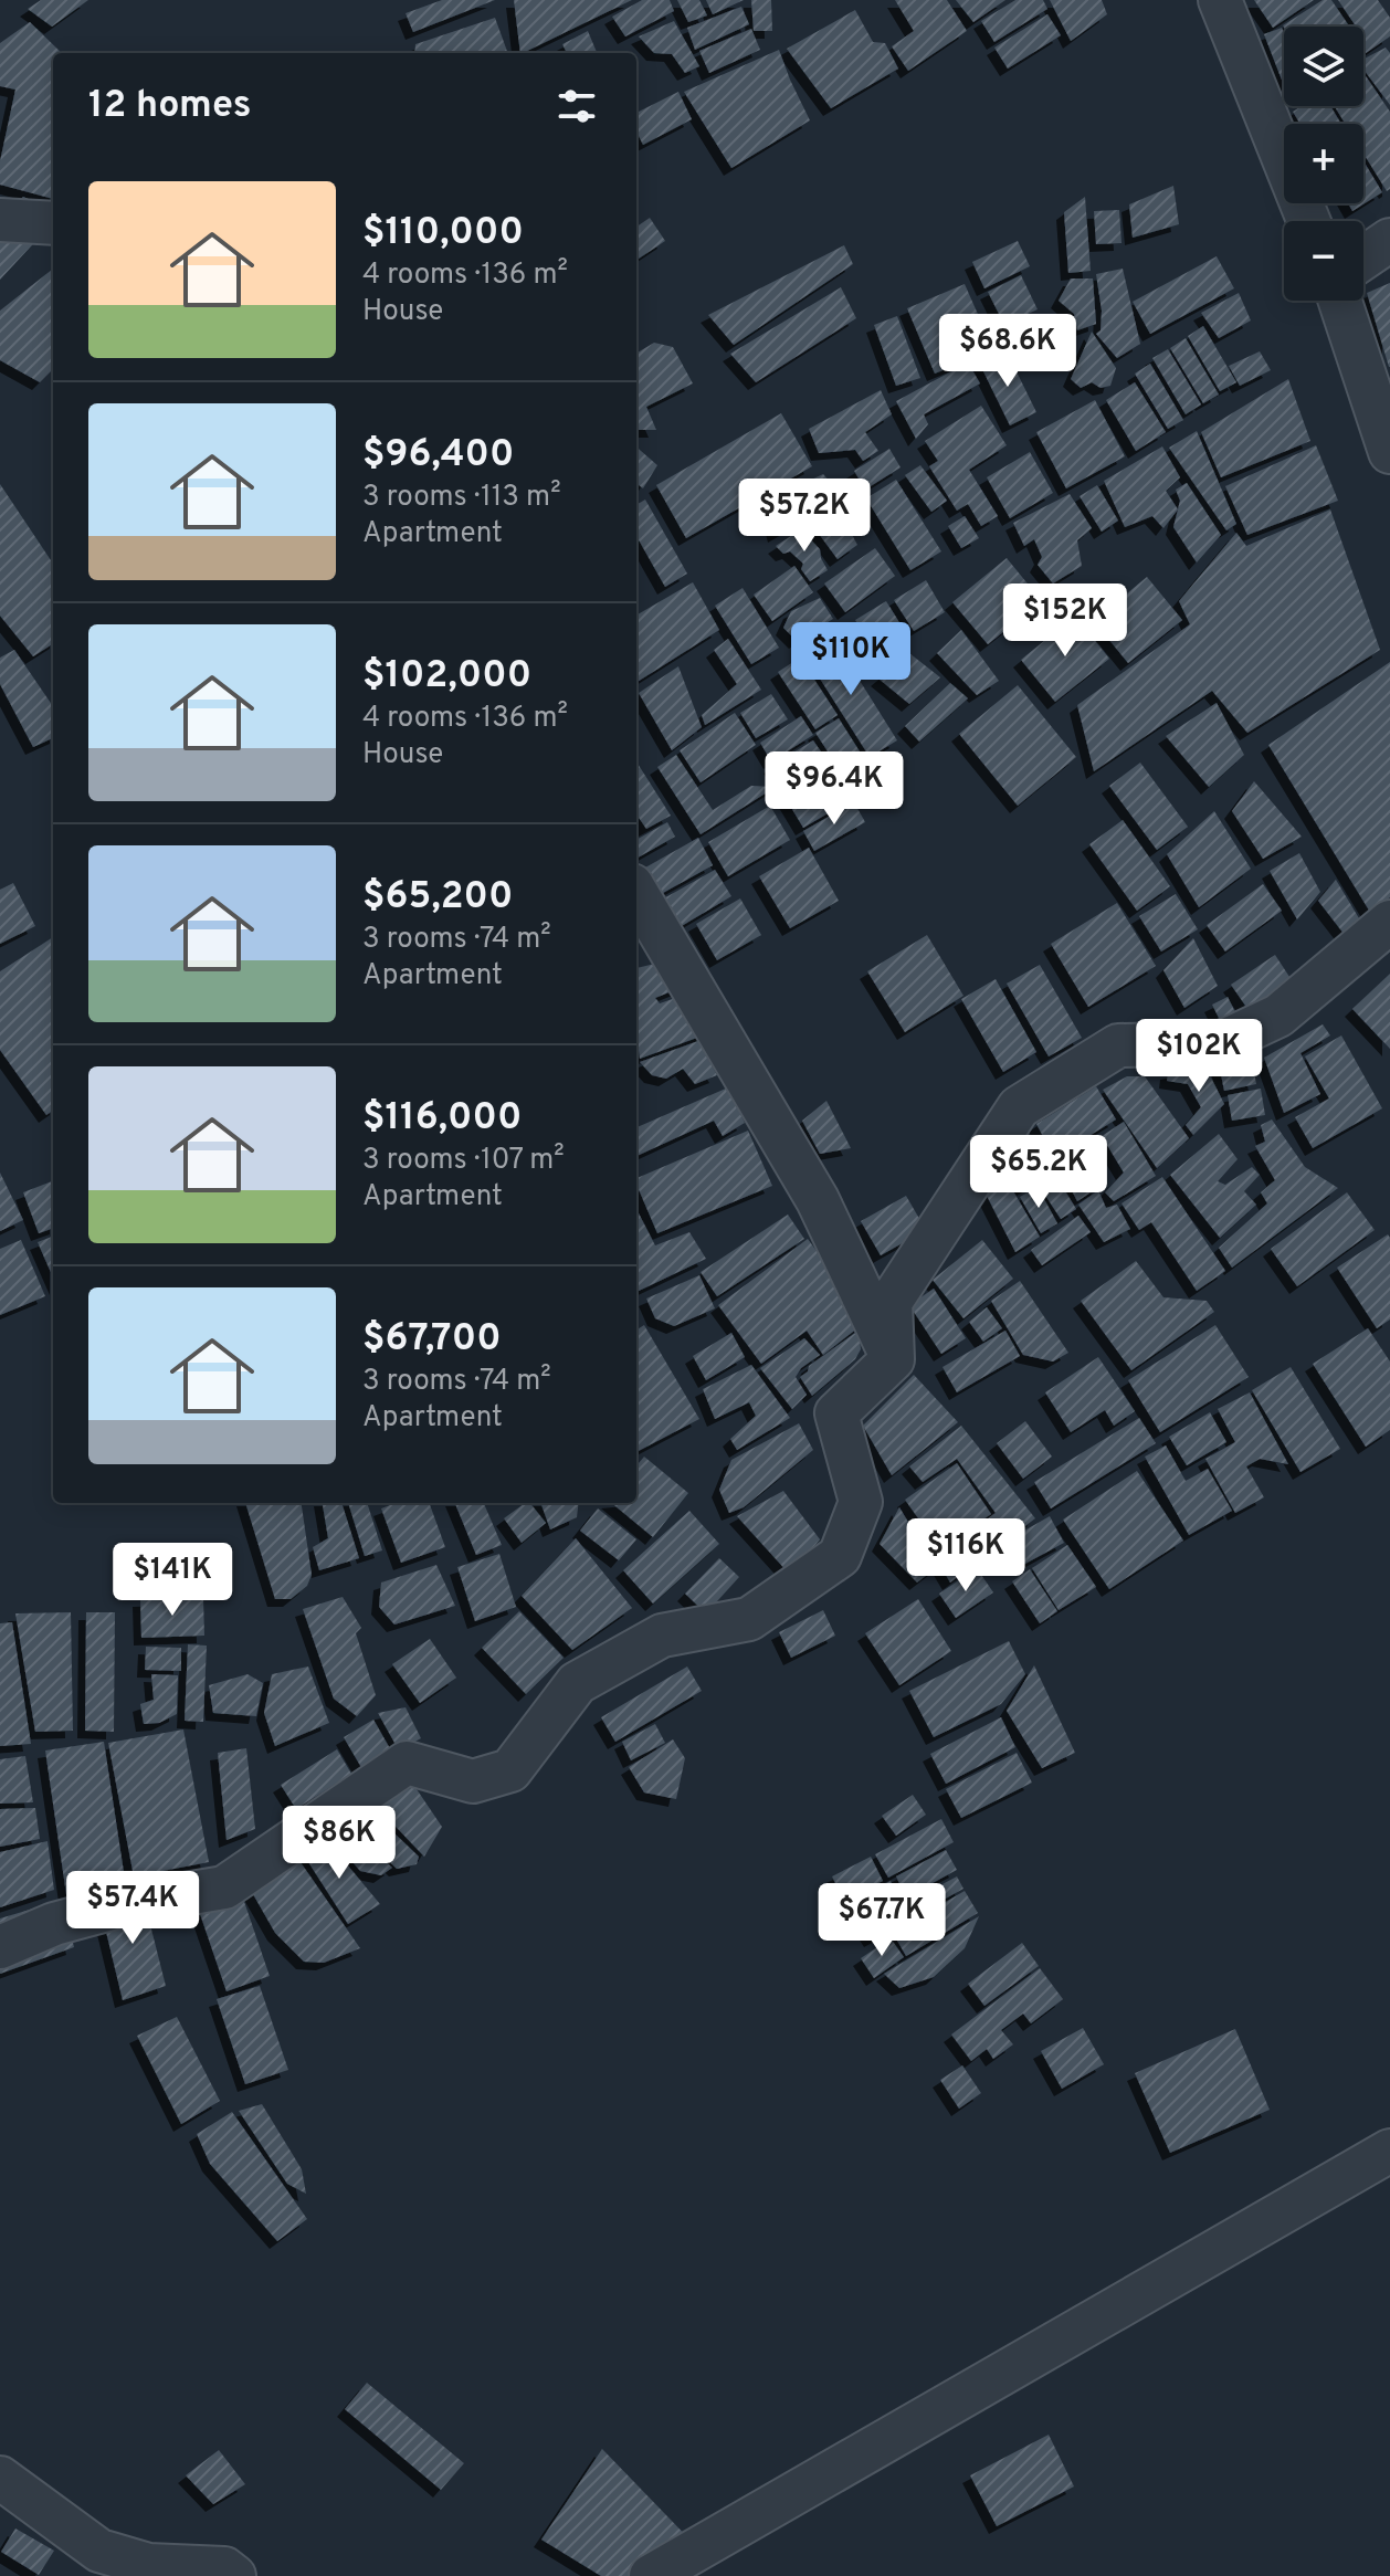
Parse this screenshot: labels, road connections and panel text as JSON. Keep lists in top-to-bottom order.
{
  "page": {
    "map_buttons": ["+", "−"],
    "heading": "12 homes",
    "list": [
      {
        "name": "$110,000",
        "note": "4 rooms · 136 m² · House"
      },
      {
        "name": "$96,400",
        "note": "3 rooms · 113 m² · Apartment"
      },
      {
        "name": "$102,000",
        "note": "4 rooms · 136 m² · House"
      },
      {
        "name": "$65,200",
        "note": "3 rooms · 74 m² · Apartment"
      },
      {
        "name": "$116,000",
        "note": "3 rooms · 107 m² · Apartment"
      },
      {
        "name": "$67,700",
        "note": "3 rooms · 74 m² · Apartment"
      }
    ],
    "price": [
      "$68.6K",
      "$57.2K",
      "$152K",
      "$110K",
      "$96.4K",
      "$102K",
      "$65.2K",
      "$116K",
      "$141K",
      "$86K",
      "$57.4K",
      "$67.7K"
    ]
  }
}
